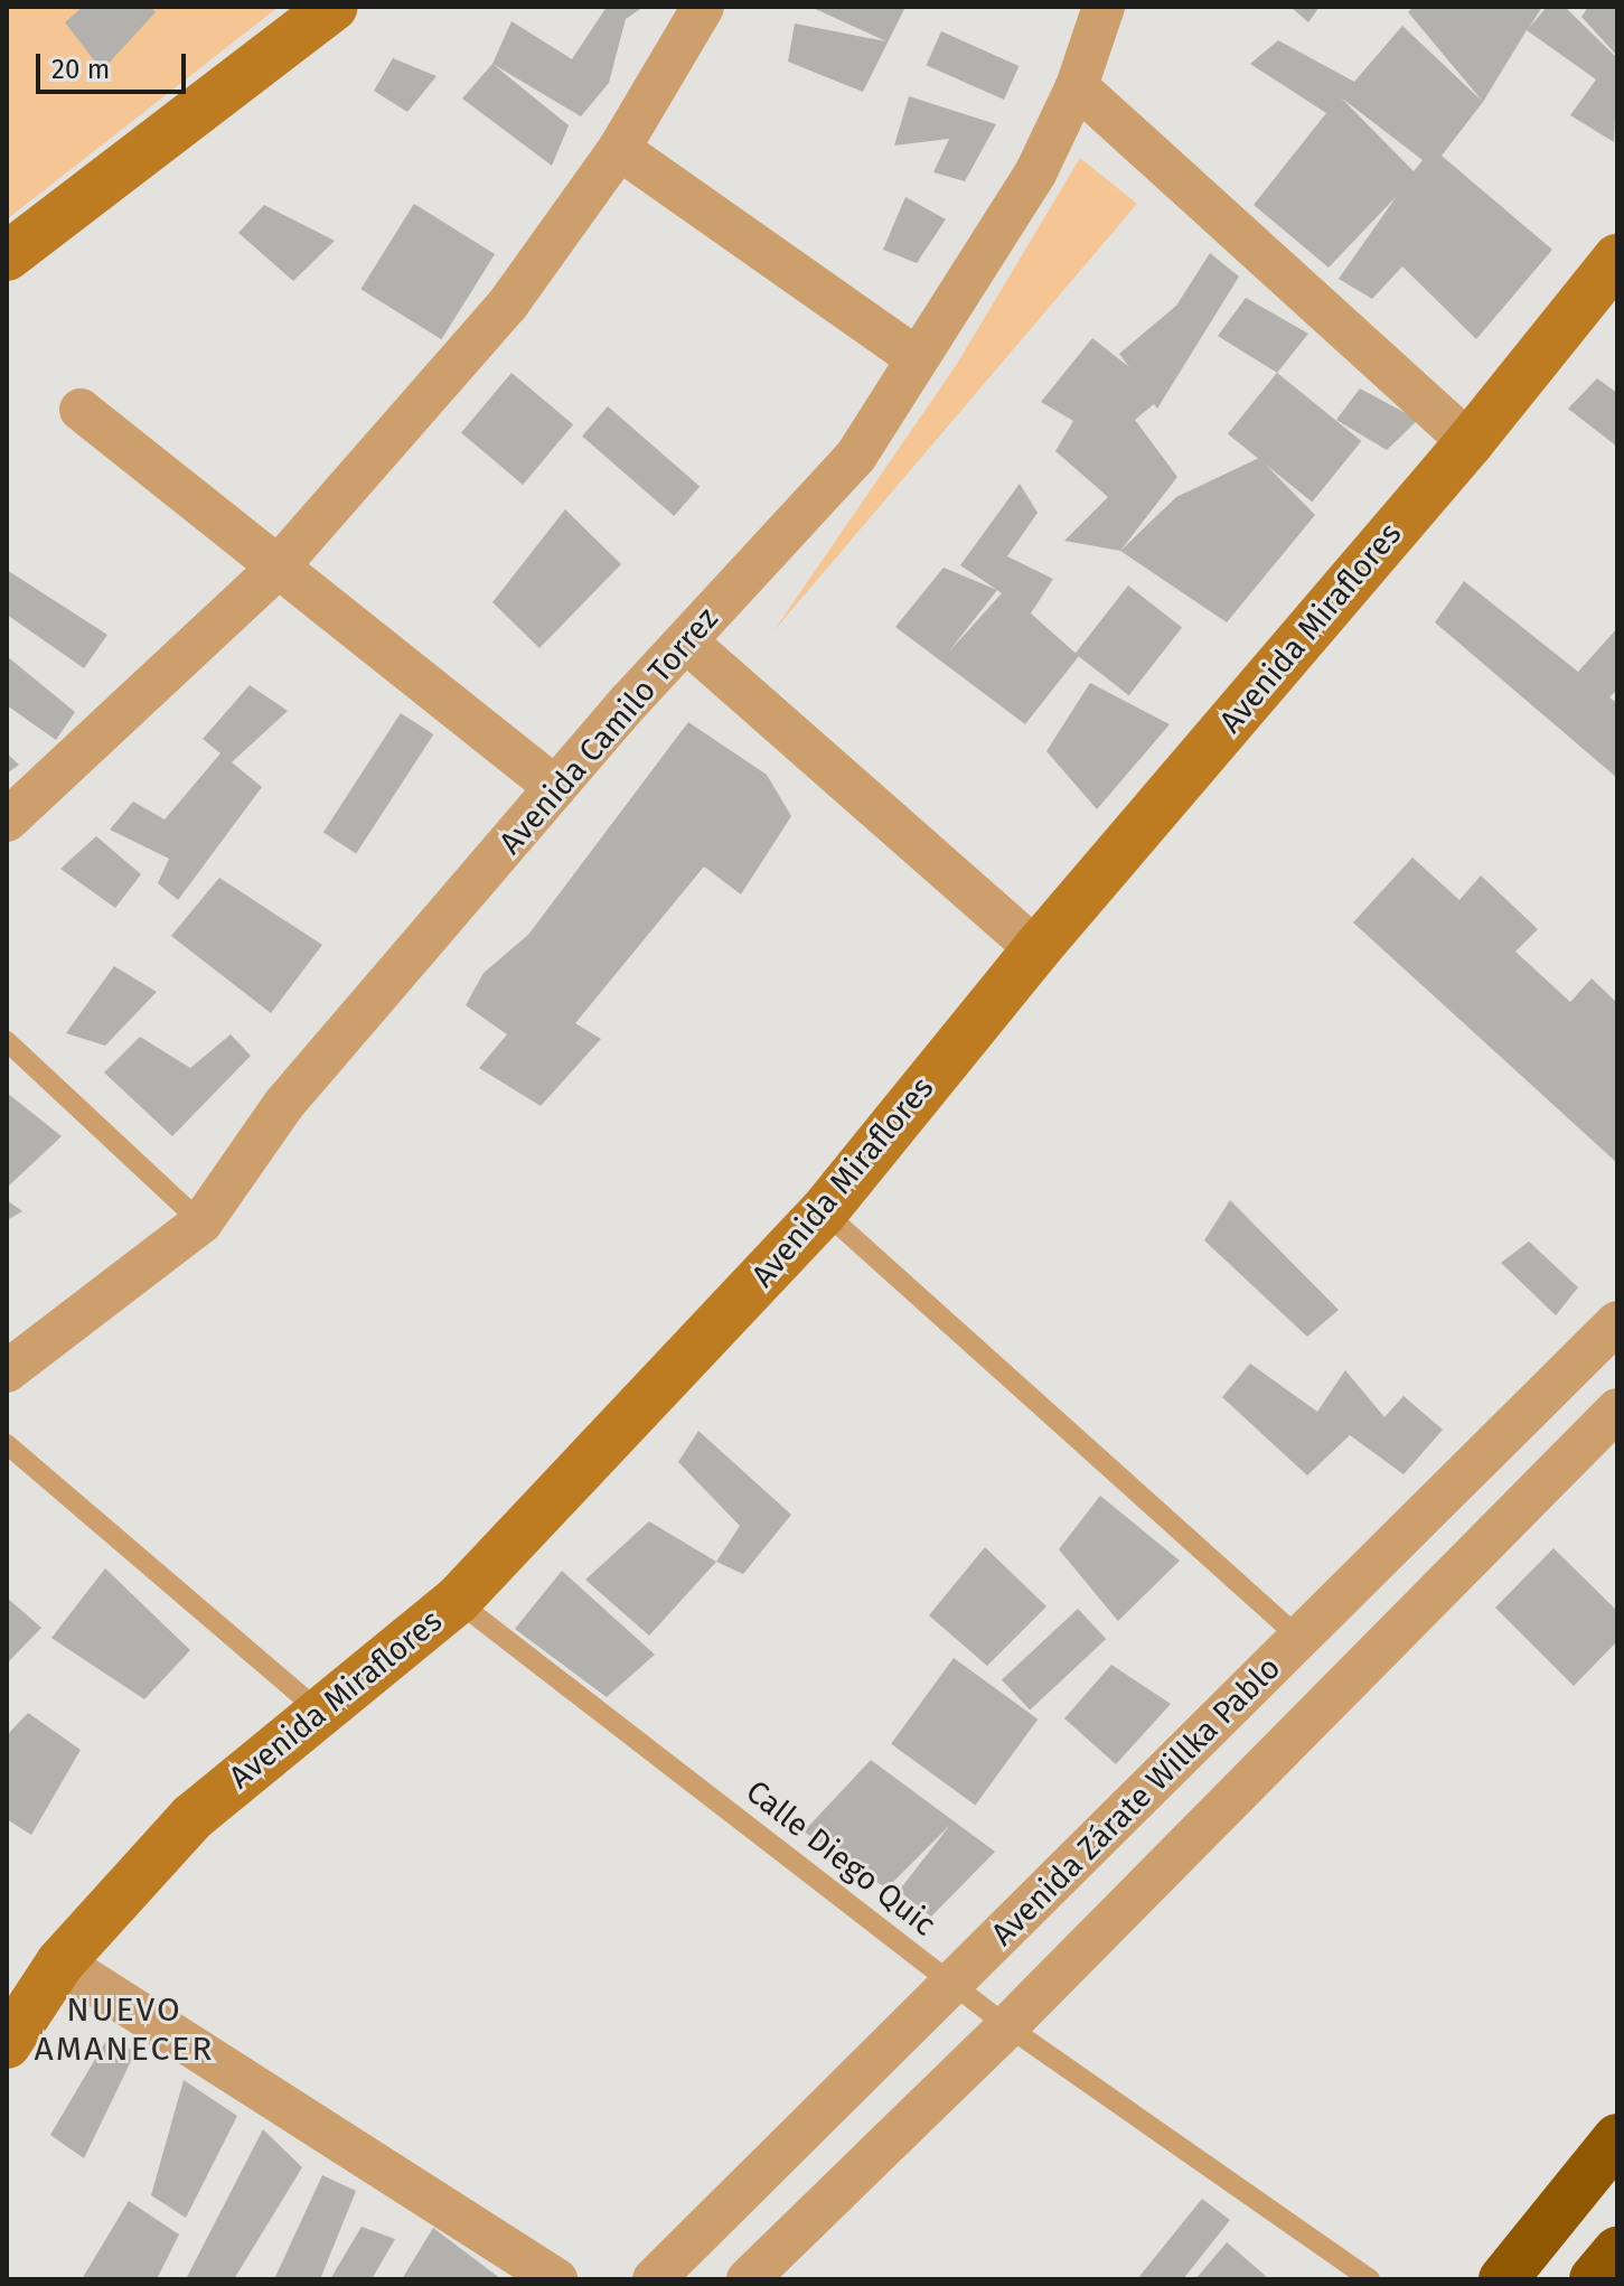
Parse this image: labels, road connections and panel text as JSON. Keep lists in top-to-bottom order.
{
  "streets": {
    "street": ["Avenida Miraflores", "Avenida Camilo Torrez", "Avenida Zárate Willka Pablo"],
    "lane": ["Calle Diego Quic"]
  },
  "crossings": [
    ["Avenida Miraflores", "Calle Diego Quic"],
    ["Avenida Zárate Willka Pablo", "Calle Diego Quic"]
  ],
  "districts": ["NUEVO AMANECER"],
  "scale_bar": "20 m"
}
